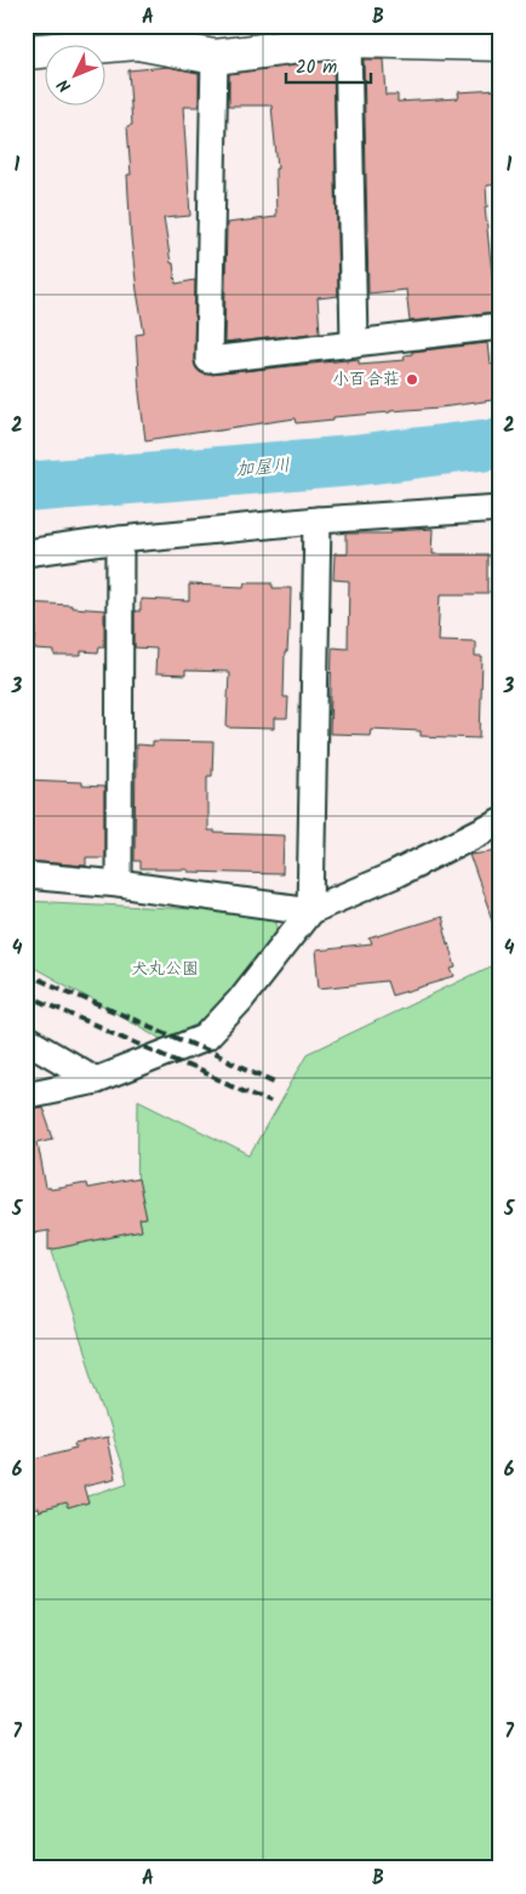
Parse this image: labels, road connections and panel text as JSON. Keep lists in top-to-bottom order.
{
  "water": ["加屋川"],
  "parks": ["犬丸公園"],
  "places": ["小百合荘"],
  "scale_bar": "20 m",
  "north": "bottom left",
  "grid": {
    "columns": ["A", "B"],
    "rows": [
      "1",
      "2",
      "3",
      "4",
      "5",
      "6",
      "7"
    ]
  }
}
